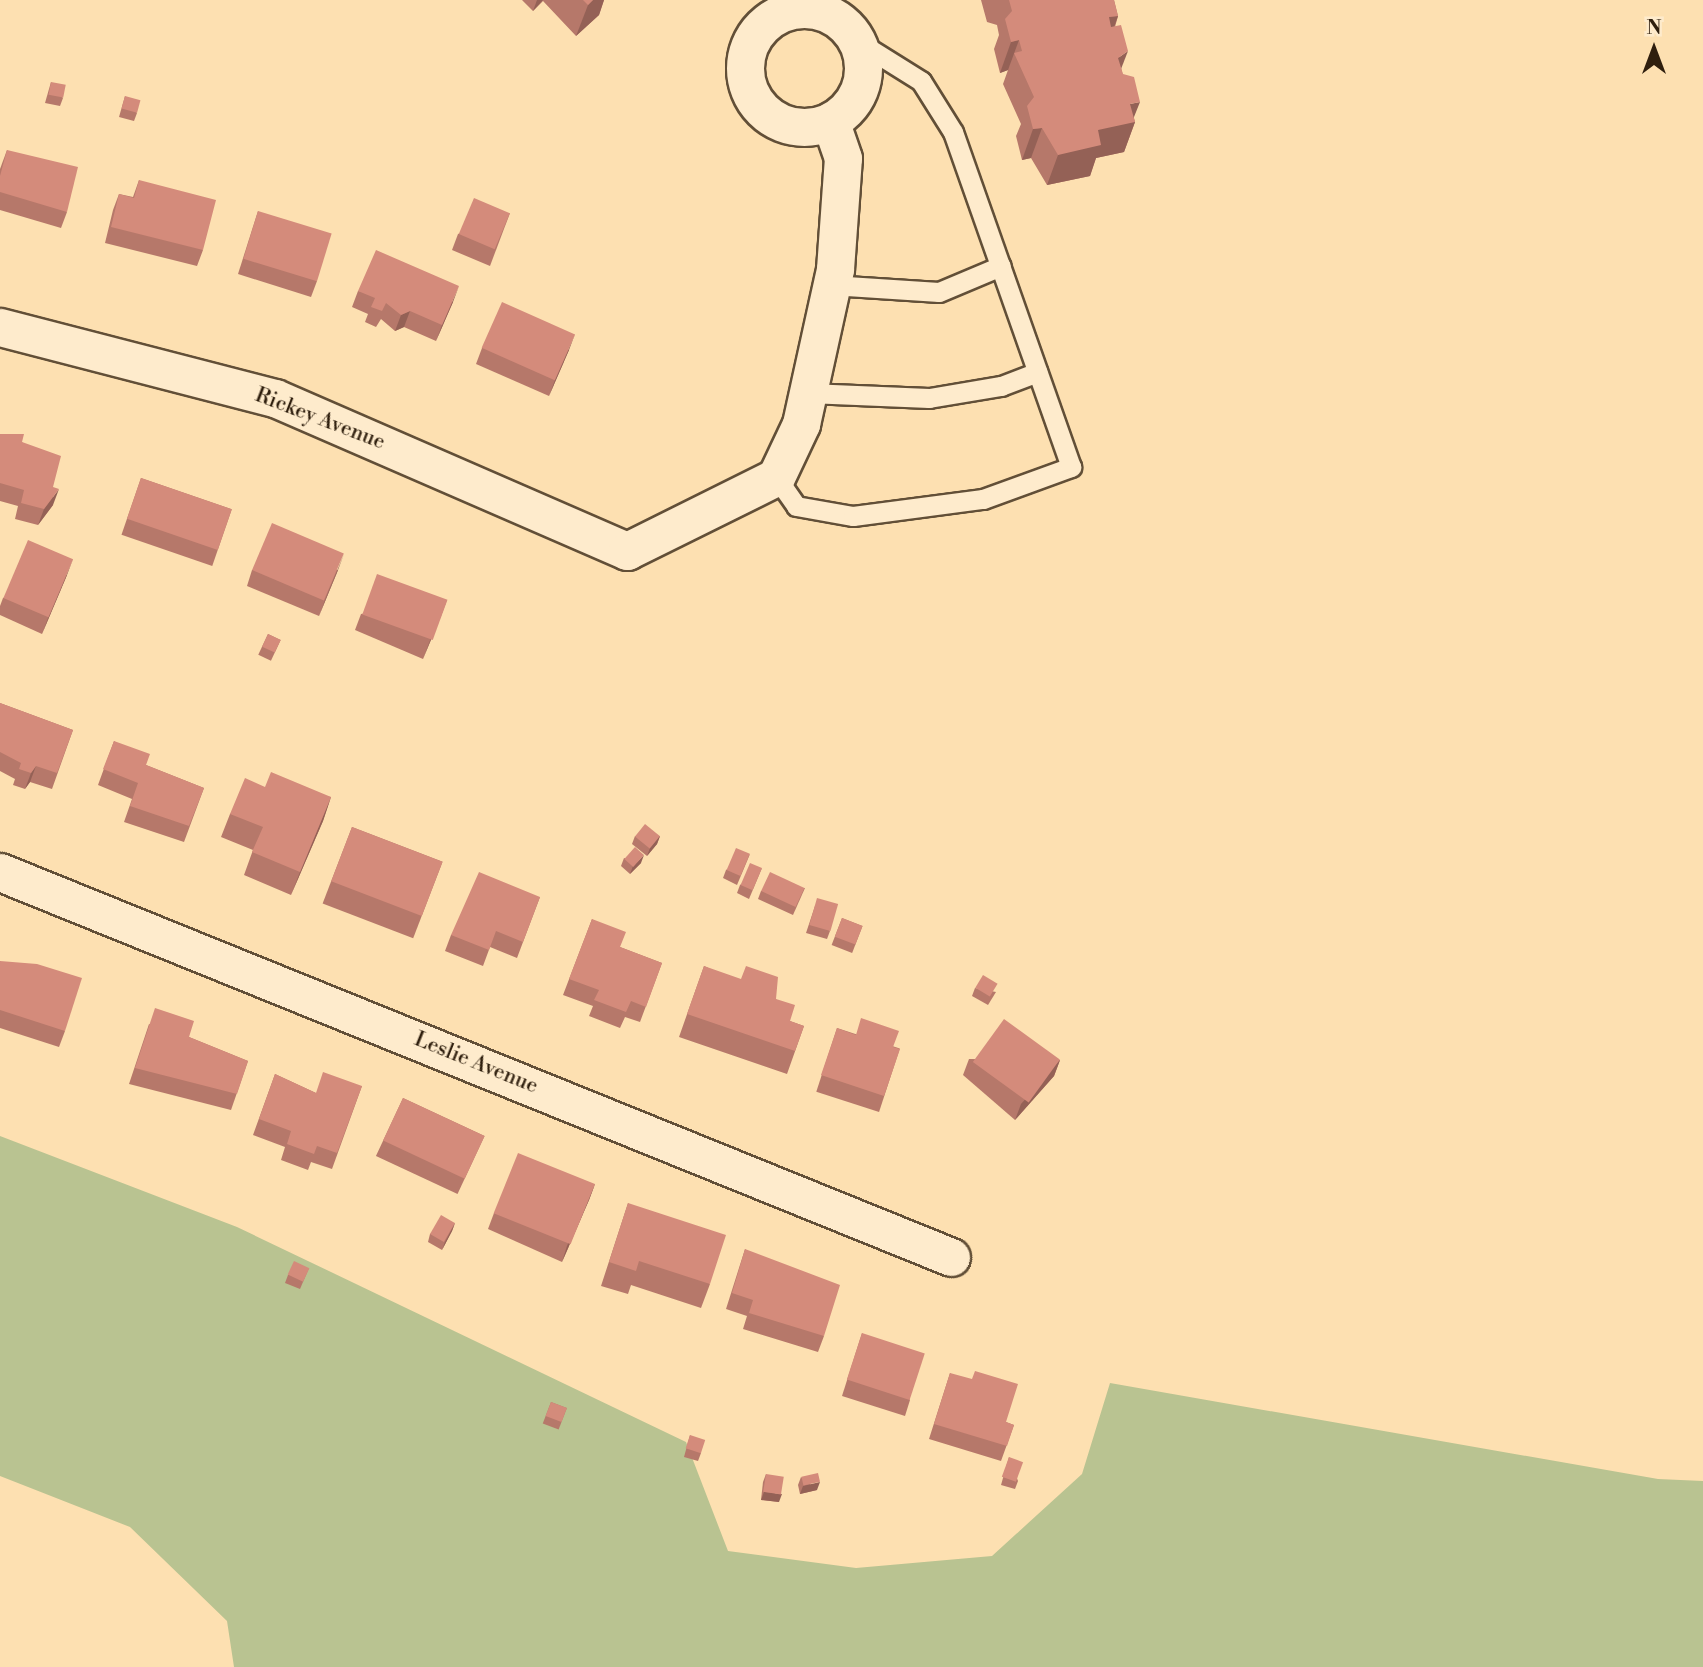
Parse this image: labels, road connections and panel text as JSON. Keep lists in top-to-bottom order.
{
  "streets": {
    "street": ["Rickey Avenue", "Leslie Avenue"]
  },
  "north": "top"
}
